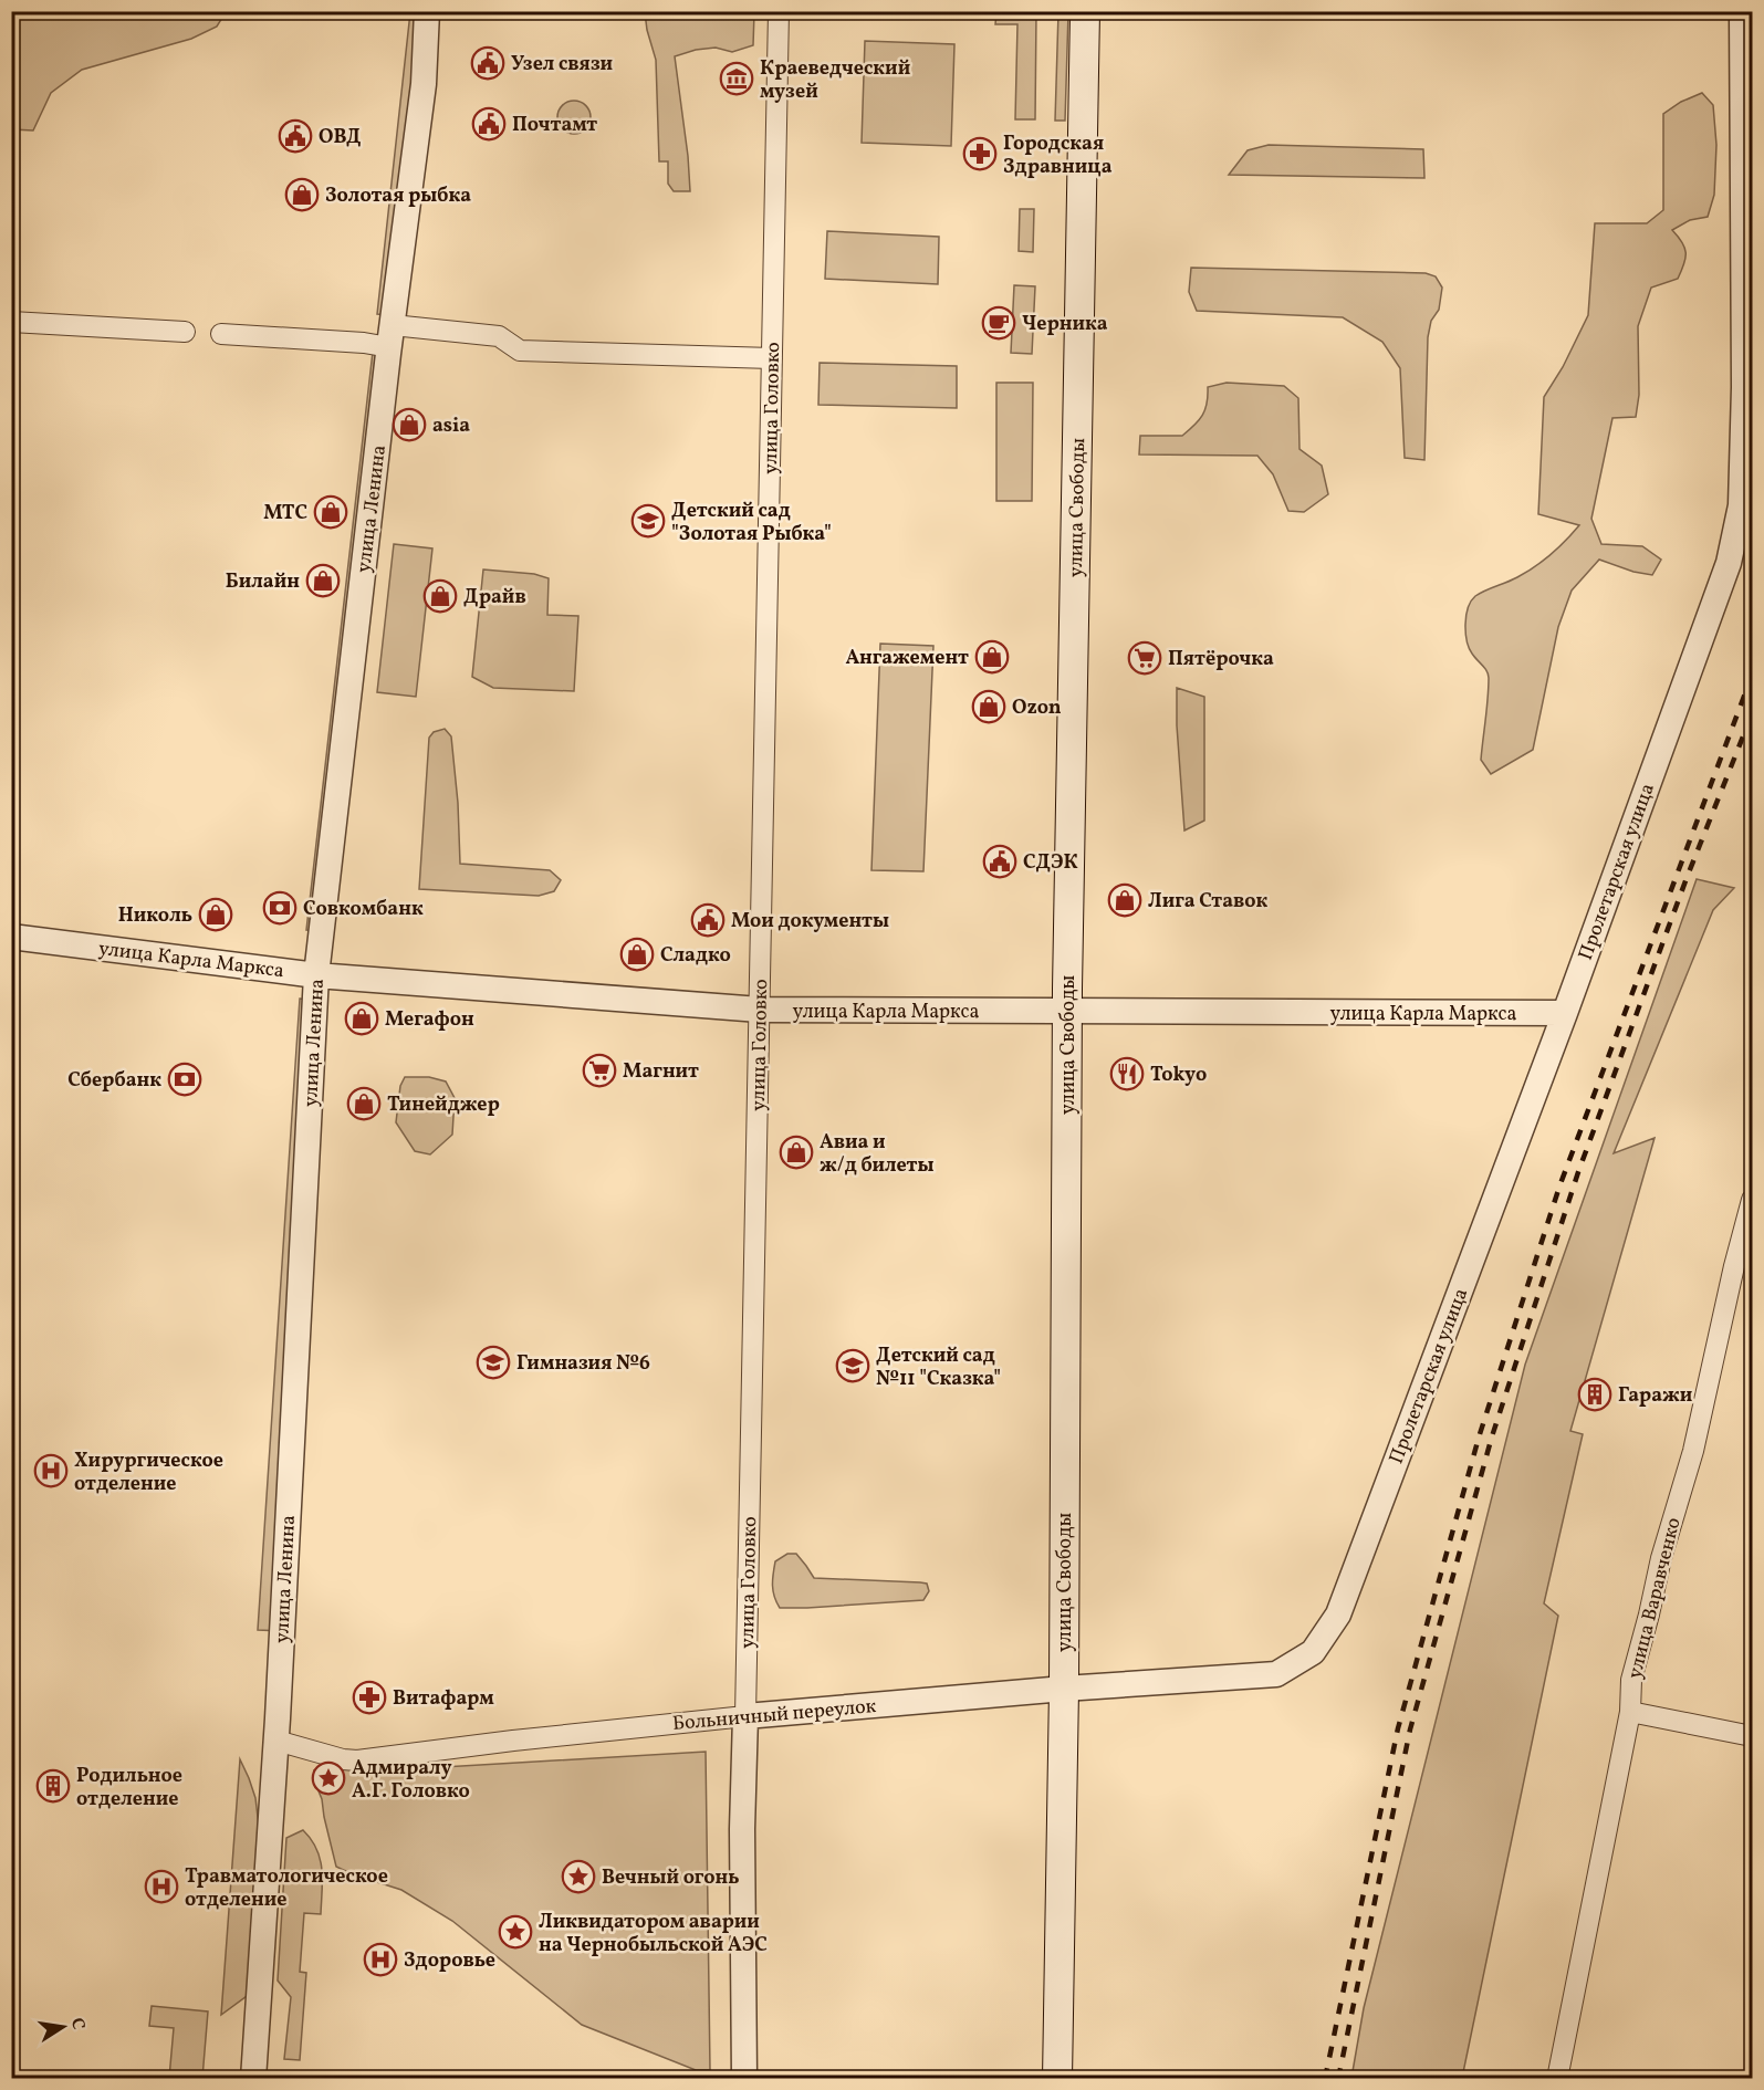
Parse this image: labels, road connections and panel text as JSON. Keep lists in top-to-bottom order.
{
  "streets": {
    "main road": ["улица Свободы"],
    "street": [
      "улица Головко",
      "улица Ленина",
      "Пролетарская улица",
      "улица Карла Маркса",
      "улица Варавченко",
      "Больничный переулок"
    ]
  },
  "crossings": [
    ["улица Головко", "улица Карла Маркса"],
    ["улица Головко", "Больничный переулок"],
    ["улица Свободы", "улица Карла Маркса"],
    ["улица Свободы", "Больничный переулок"],
    ["улица Ленина", "улица Карла Маркса"],
    ["улица Ленина", "Больничный переулок"],
    ["Пролетарская улица", "улица Карла Маркса"],
    ["Пролетарская улица", "Больничный переулок"]
  ],
  "places": {
    "public building": [
      "Узел связи",
      "Почтамт",
      "ОВД",
      "СДЭК",
      "Мои документы"
    ],
    "museum": ["Краеведческий музей"],
    "pharmacy": ["Городская Здравница", "Витафарм"],
    "shop": [
      "Золотая рыбка",
      "asia",
      "МТС",
      "Билайн",
      "Драйв",
      "Ангажемент",
      "Ozon",
      "Лига Ставок",
      "Николь",
      "Сладко",
      "Мегафон",
      "Тинейджер",
      "Авиа и ж/д билеты"
    ],
    "cafe": ["Черника"],
    "school or university": ["Детский сад \"Золотая Рыбка\"", "Гимназия №6", "Детский сад №11 \"Сказка\""],
    "supermarket": ["Пятёрочка", "Магнит"],
    "bank": ["Совкомбанк", "Сбербанк"],
    "restaurant": ["Tokyo"],
    "building": ["Гаражи", "Родильное отделение"],
    "hospital": ["Хирургическое отделение", "Травматологическое отделение", "Здоровье"],
    "place": ["Адмиралу А.Г. Головко", "Вечный огонь", "Ликвидатором аварии на Чернобыльской АЭС"]
  },
  "north": "right"
}
